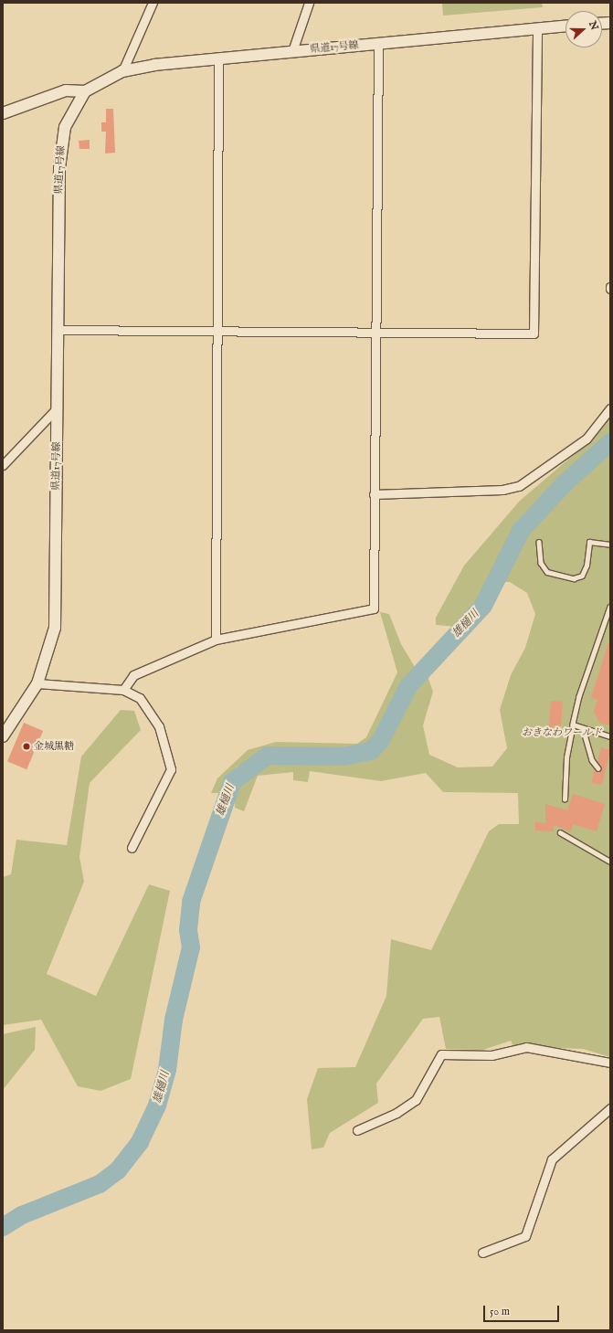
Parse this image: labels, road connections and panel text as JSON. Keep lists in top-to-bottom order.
{
  "streets": {
    "main road": ["県道17号線"]
  },
  "water": ["雄樋川"],
  "parks": ["おきなわワールド"],
  "places": ["金城黒糖"],
  "scale_bar": "50 m",
  "north": "right"
}
